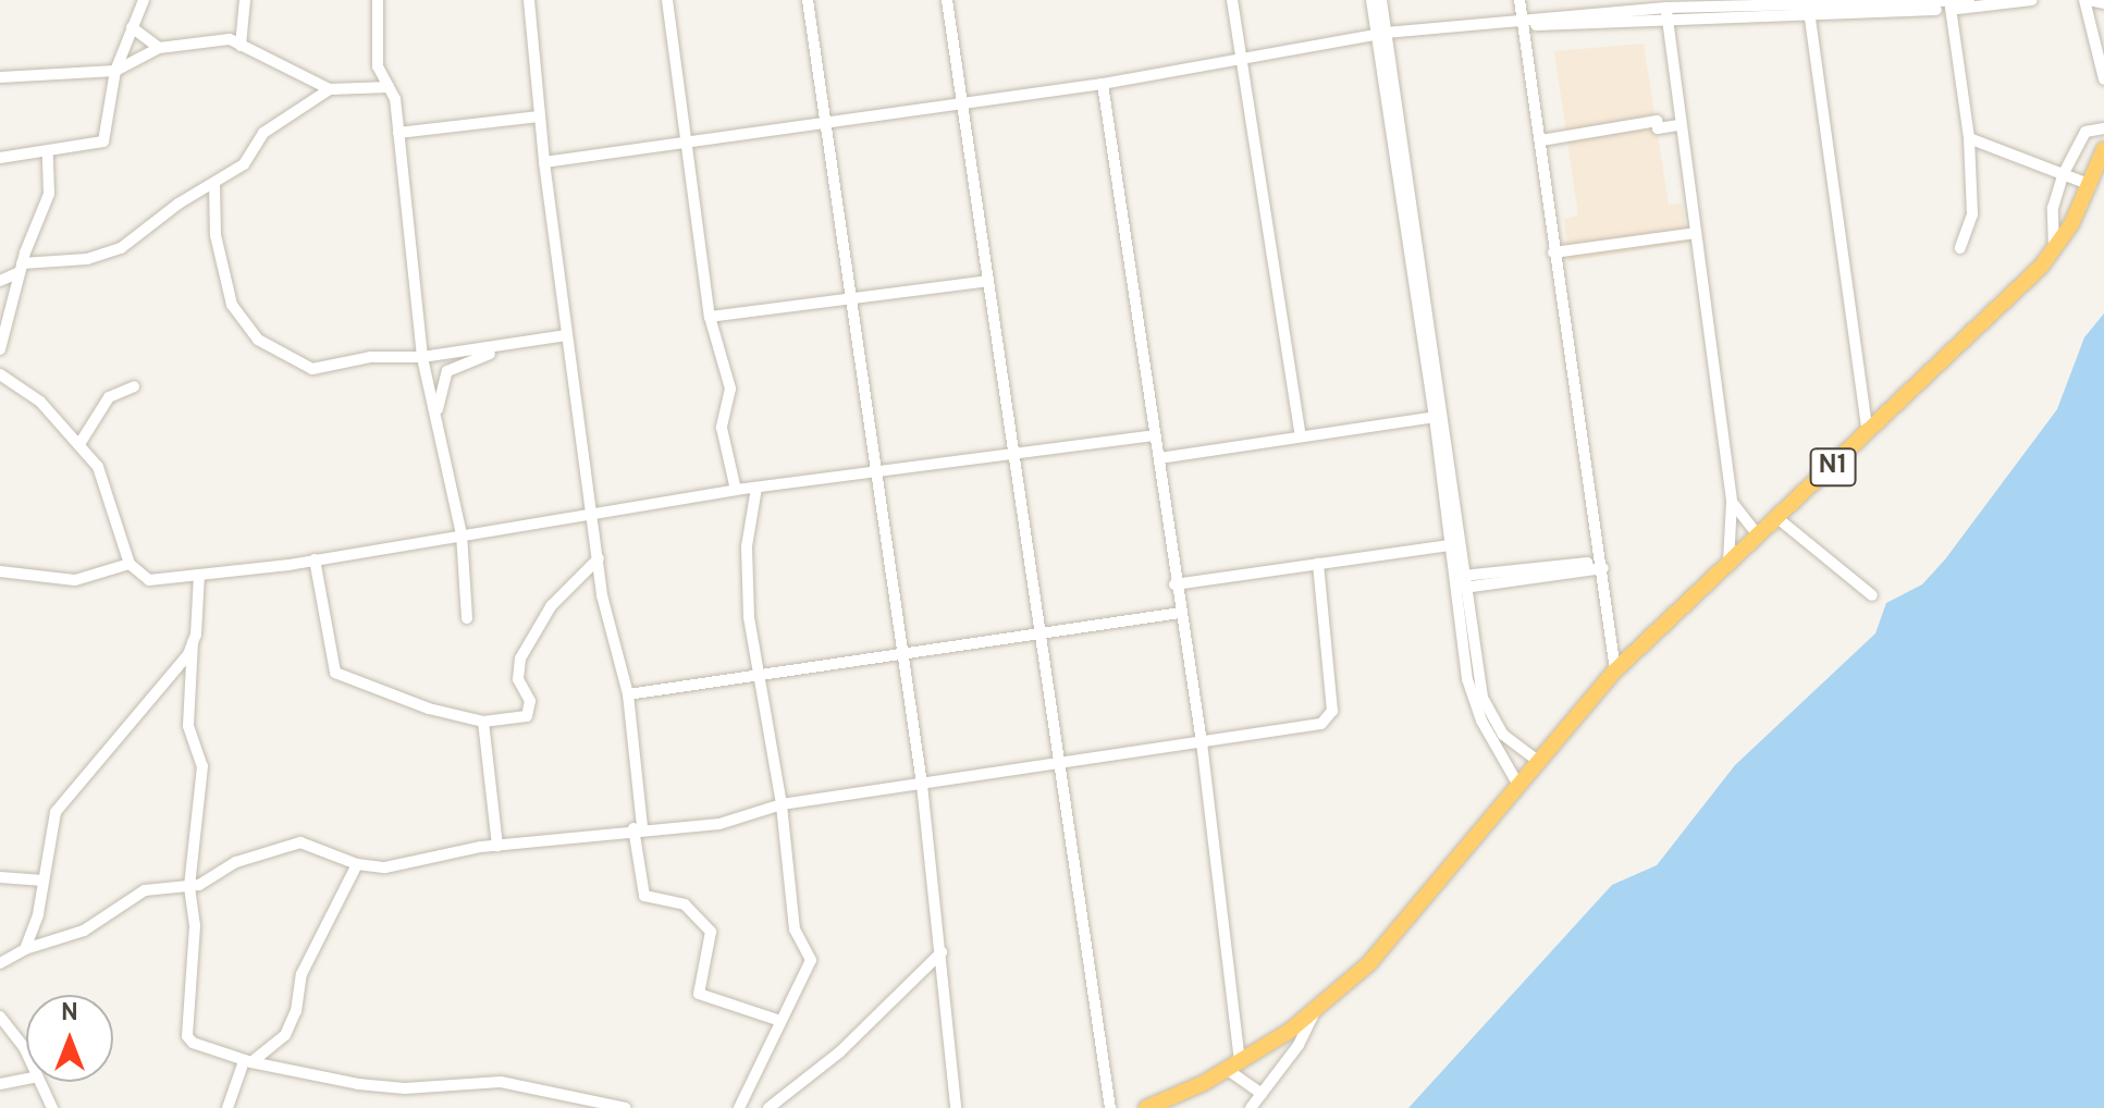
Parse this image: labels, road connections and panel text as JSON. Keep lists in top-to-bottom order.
{
  "streets": {
    "highway": ["N1"]
  },
  "north": "top"
}
